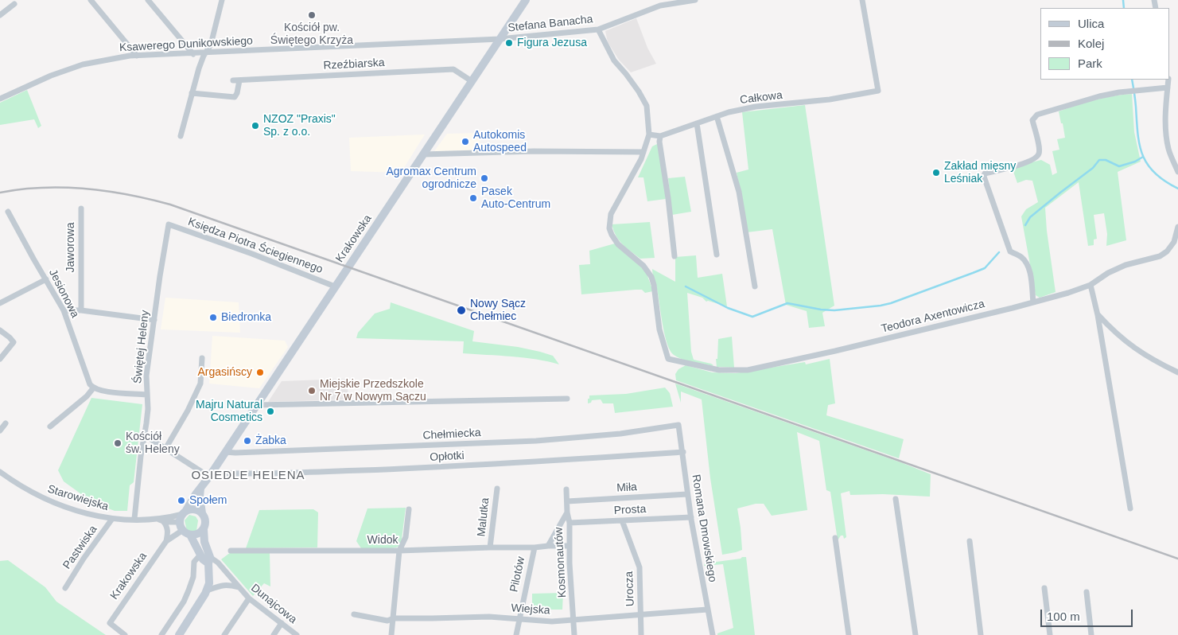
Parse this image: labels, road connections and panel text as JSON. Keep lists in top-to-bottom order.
{
  "streets": {
    "main road": ["Krakowska"],
    "street": [
      "Stefana Banacha",
      "Ksawerego Dunikowskiego",
      "Rzeźbiarska",
      "Całkowa",
      "Księdza Piotra Ściegiennego",
      "Jaworowa",
      "Jesionowa",
      "Teodora Axentowicza",
      "Świętej Heleny",
      "Chełmiecka",
      "Opłotki",
      "Miła",
      "Starowiejska",
      "Prosta",
      "Malutka",
      "Romana Dmowskiego",
      "Widok",
      "Pastwiska",
      "Kosmonautów",
      "Pilotów",
      "Urocza",
      "Dunajcowa",
      "Wiejska"
    ]
  },
  "crossings": [
    ["Stefana Banacha", "Ksawerego Dunikowskiego"],
    ["Stefana Banacha", "Krakowska"],
    ["Ksawerego Dunikowskiego", "Krakowska"],
    ["Rzeźbiarska", "Krakowska"],
    ["Krakowska", "Księdza Piotra Ściegiennego"],
    ["Krakowska", "Chełmiecka"],
    ["Krakowska", "Opłotki"],
    ["Krakowska", "Starowiejska"],
    ["Księdza Piotra Ściegiennego", "Świętej Heleny"],
    ["Świętej Heleny", "Starowiejska"],
    ["Chełmiecka", "Romana Dmowskiego"],
    ["Opłotki", "Romana Dmowskiego"],
    ["Miła", "Romana Dmowskiego"],
    ["Miła", "Kosmonautów"],
    ["Starowiejska", "Pastwiska"],
    ["Prosta", "Romana Dmowskiego"],
    ["Prosta", "Kosmonautów"],
    ["Prosta", "Urocza"],
    ["Malutka", "Widok"],
    ["Romana Dmowskiego", "Wiejska"],
    ["Widok", "Pilotów"],
    ["Kosmonautów", "Wiejska"],
    ["Pilotów", "Wiejska"],
    ["Urocza", "Wiejska"]
  ],
  "districts": ["OSIEDLE HELENA"],
  "places": [
    "Kościół pw. Świętego Krzyża",
    "Figura Jezusa",
    "NZOZ \"Praxis\" Sp. z o.o.",
    "Autokomis Autospeed",
    "Zakład mięsny Leśniak",
    "Agromax Centrum ogrodnicze",
    "Pasek Auto-Centrum",
    "Nowy Sącz Chełmiec",
    "Biedronka",
    "Argasińscy",
    "Miejskie Przedszkole Nr 7 w Nowym Sączu",
    "Majru Natural Cosmetics",
    "Żabka",
    "Kościół św. Heleny",
    "Społem"
  ],
  "legend": ["Ulica", "Kolej", "Park"],
  "scale_bar": "100 m"
}
